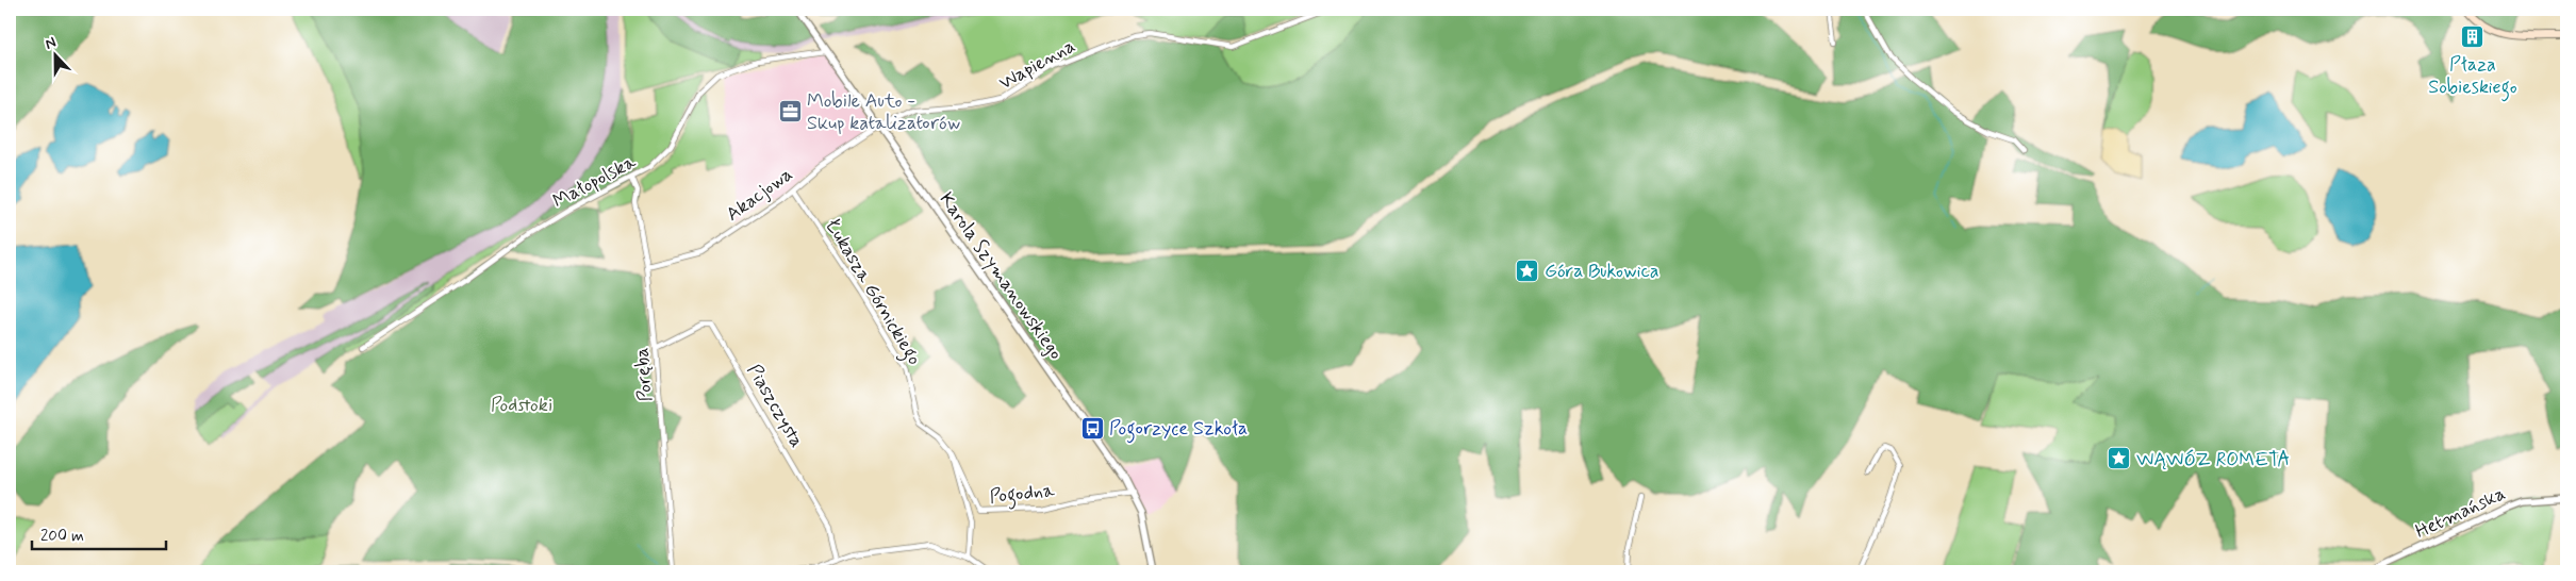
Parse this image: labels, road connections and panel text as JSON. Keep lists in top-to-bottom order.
{
  "streets": {
    "street": [
      "Wapienna",
      "Małopolska",
      "Akacjowa",
      "Karola Szymanowskiego",
      "Łukasza Górnickiego",
      "Poręba",
      "Piaszczysta",
      "Pogodna",
      "Hetmańska"
    ]
  },
  "crossings": [
    ["Wapienna", "Akacjowa"],
    ["Wapienna", "Karola Szymanowskiego"],
    ["Małopolska", "Karola Szymanowskiego"],
    ["Małopolska", "Poręba"],
    ["Akacjowa", "Karola Szymanowskiego"],
    ["Akacjowa", "Łukasza Górnickiego"],
    ["Akacjowa", "Poręba"],
    ["Karola Szymanowskiego", "Pogodna"],
    ["Łukasza Górnickiego", "Pogodna"],
    ["Poręba", "Piaszczysta"]
  ],
  "parks": ["Podstoki"],
  "places": {
    "building": ["Płaza Sobieskiego"],
    "office": ["Mobile Auto - Skup katalizatorów"],
    "place": ["Góra Bukowica", "WĄWÓZ ROMETA"],
    "bus stop": ["Pogorzyce Szkoła"]
  },
  "scale_bar": "200 m",
  "north": "top"
}
